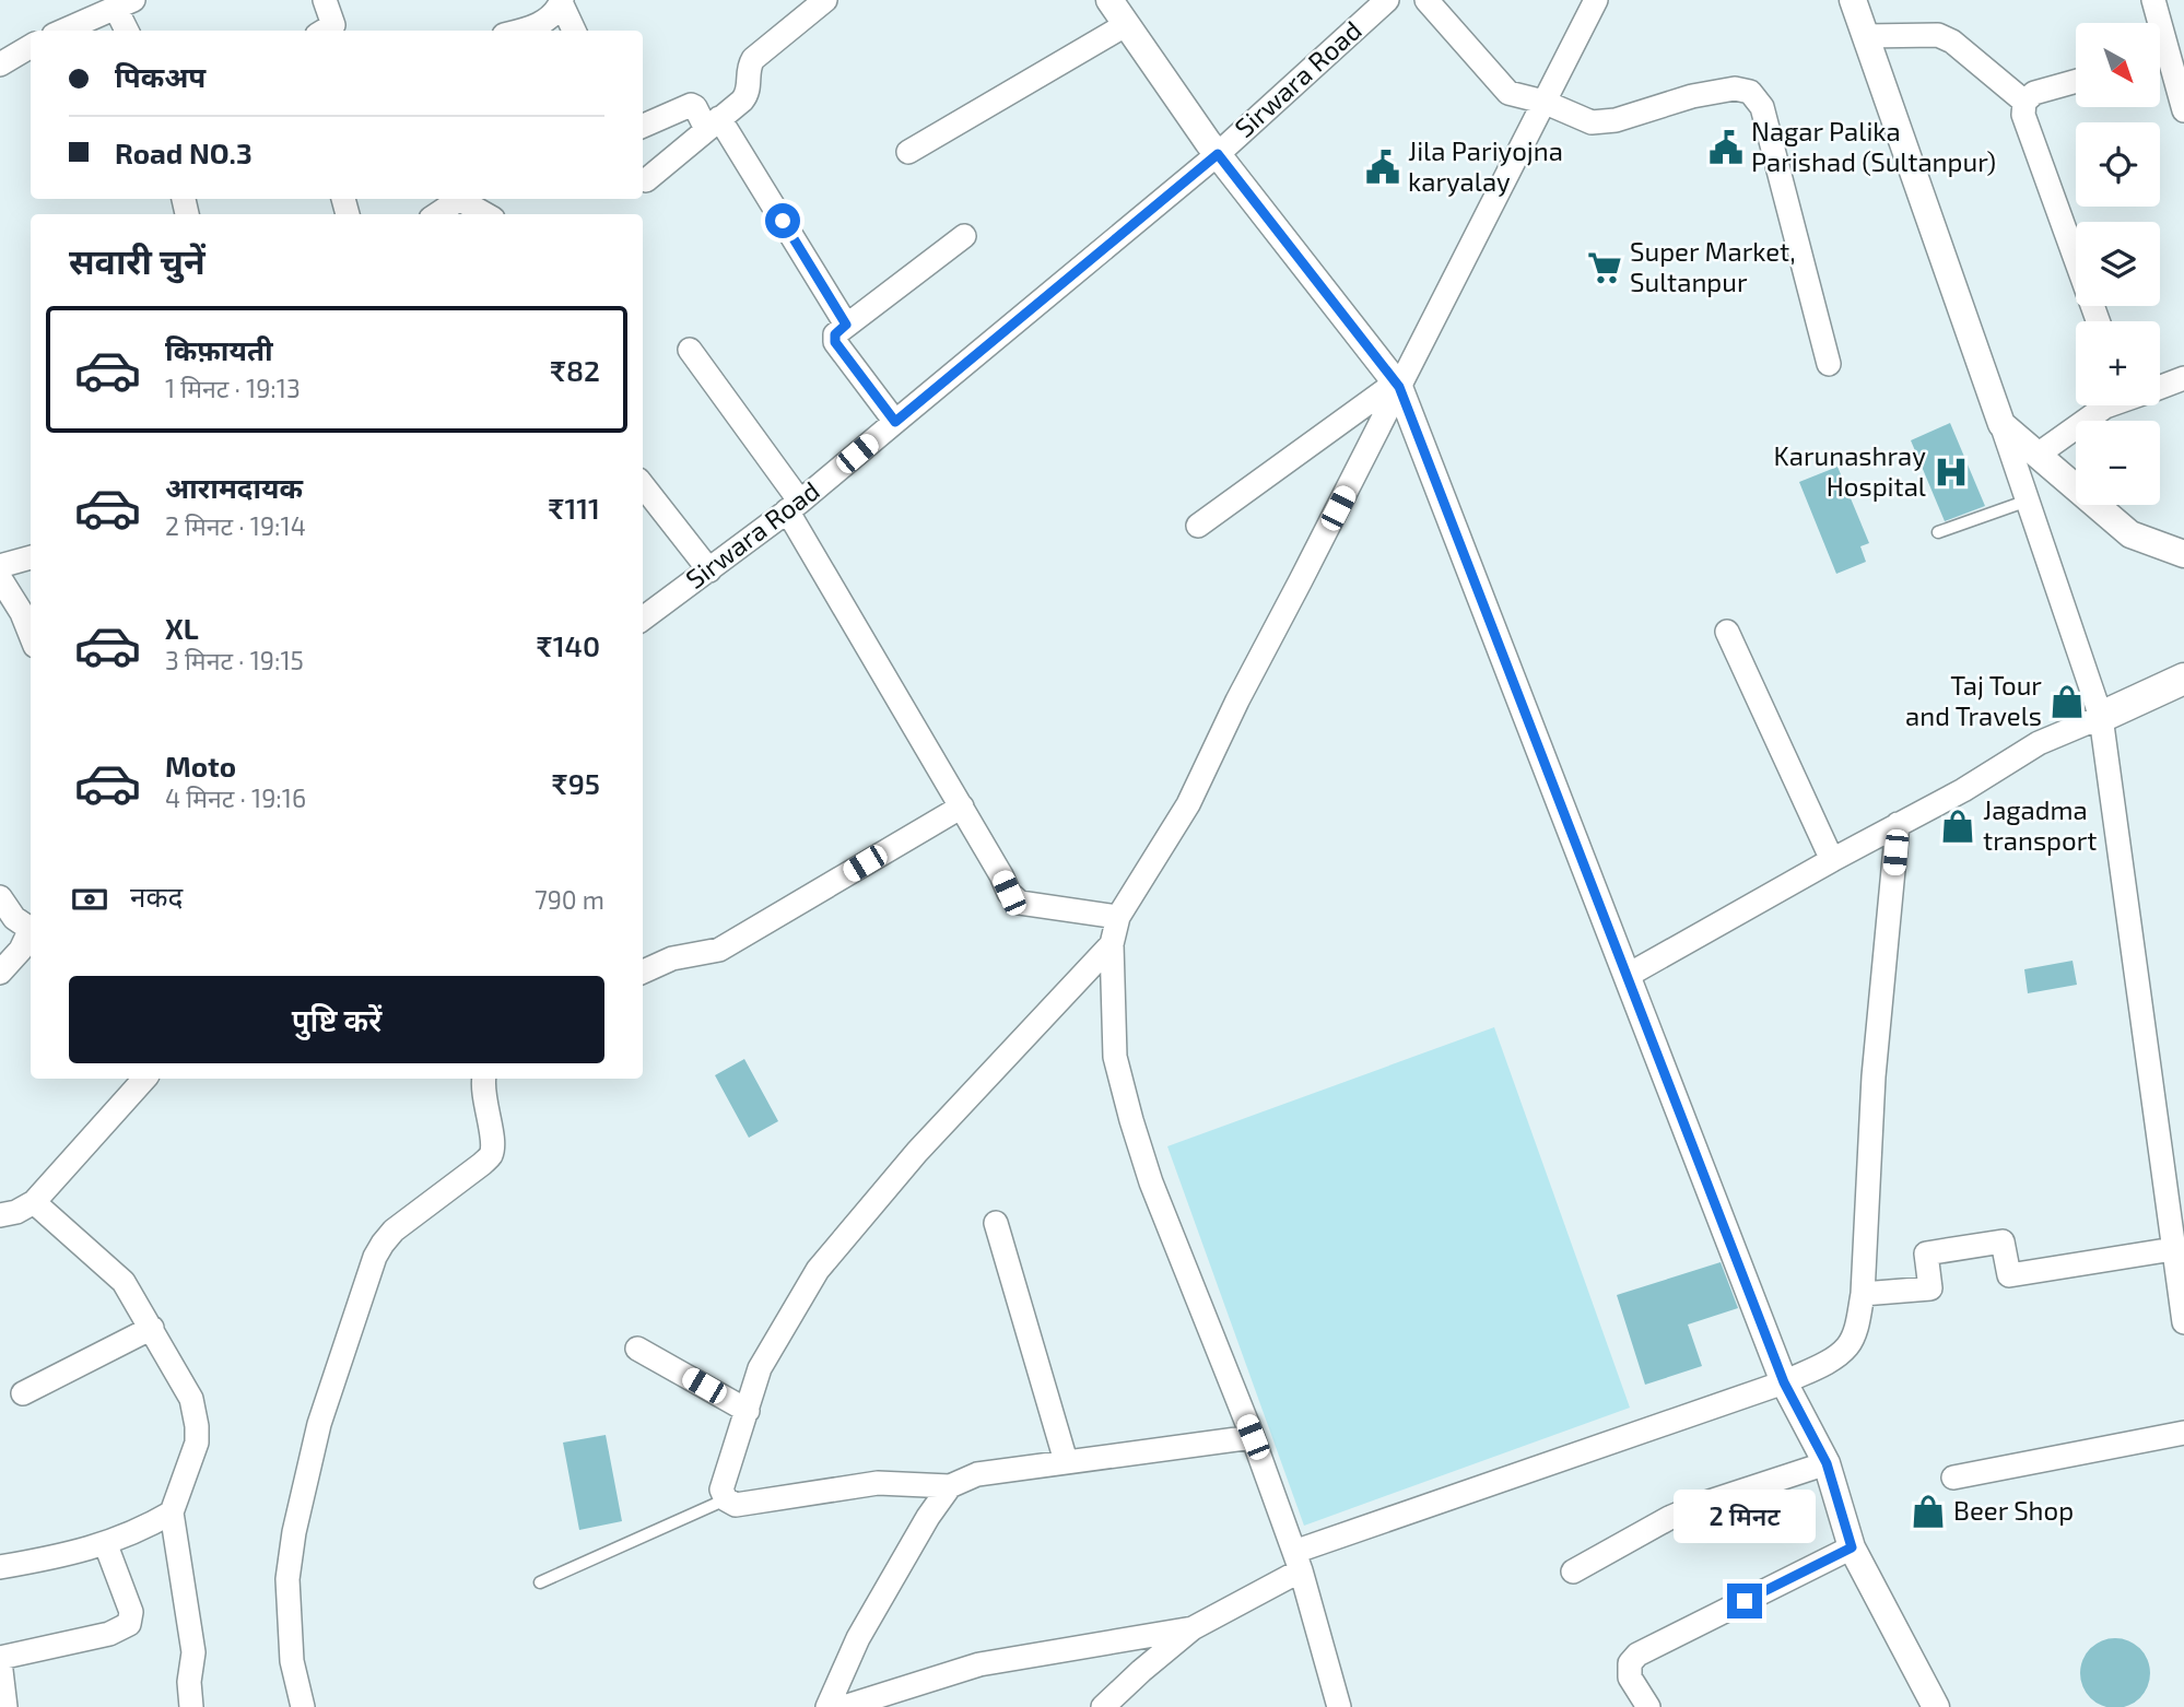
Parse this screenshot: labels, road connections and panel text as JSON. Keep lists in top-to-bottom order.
{
  "streets": {
    "street": ["Sirwara Road"]
  },
  "places": {
    "public building": ["Nagar Palika Parishad (Sultanpur)", "Jila Pariyojna karyalay"],
    "supermarket": ["Super Market, Sultanpur"],
    "hospital": ["Karunashray Hospital"],
    "shop": ["Taj Tour and Travels", "Jagadma transport", "Beer Shop"]
  },
  "north": "bottom right",
  "page": {
    "map_buttons": ["+", "−"],
    "banner": ["पिकअप", "Road NO.3"],
    "heading": "सवारी चुनें",
    "list": [
      {
        "name": "किफ़ायती",
        "note": "1 मिनट · 19:13",
        "value": "₹82"
      },
      {
        "name": "आरामदायक",
        "note": "2 मिनट · 19:14",
        "value": "₹111"
      },
      {
        "name": "XL",
        "note": "3 मिनट · 19:15",
        "value": "₹140"
      },
      {
        "name": "Moto",
        "note": "4 मिनट · 19:16",
        "value": "₹95"
      }
    ],
    "pay": ["नकद", "790 m"],
    "buttons": "पुष्टि करें",
    "bubble": "2 मिनट"
  }
}
